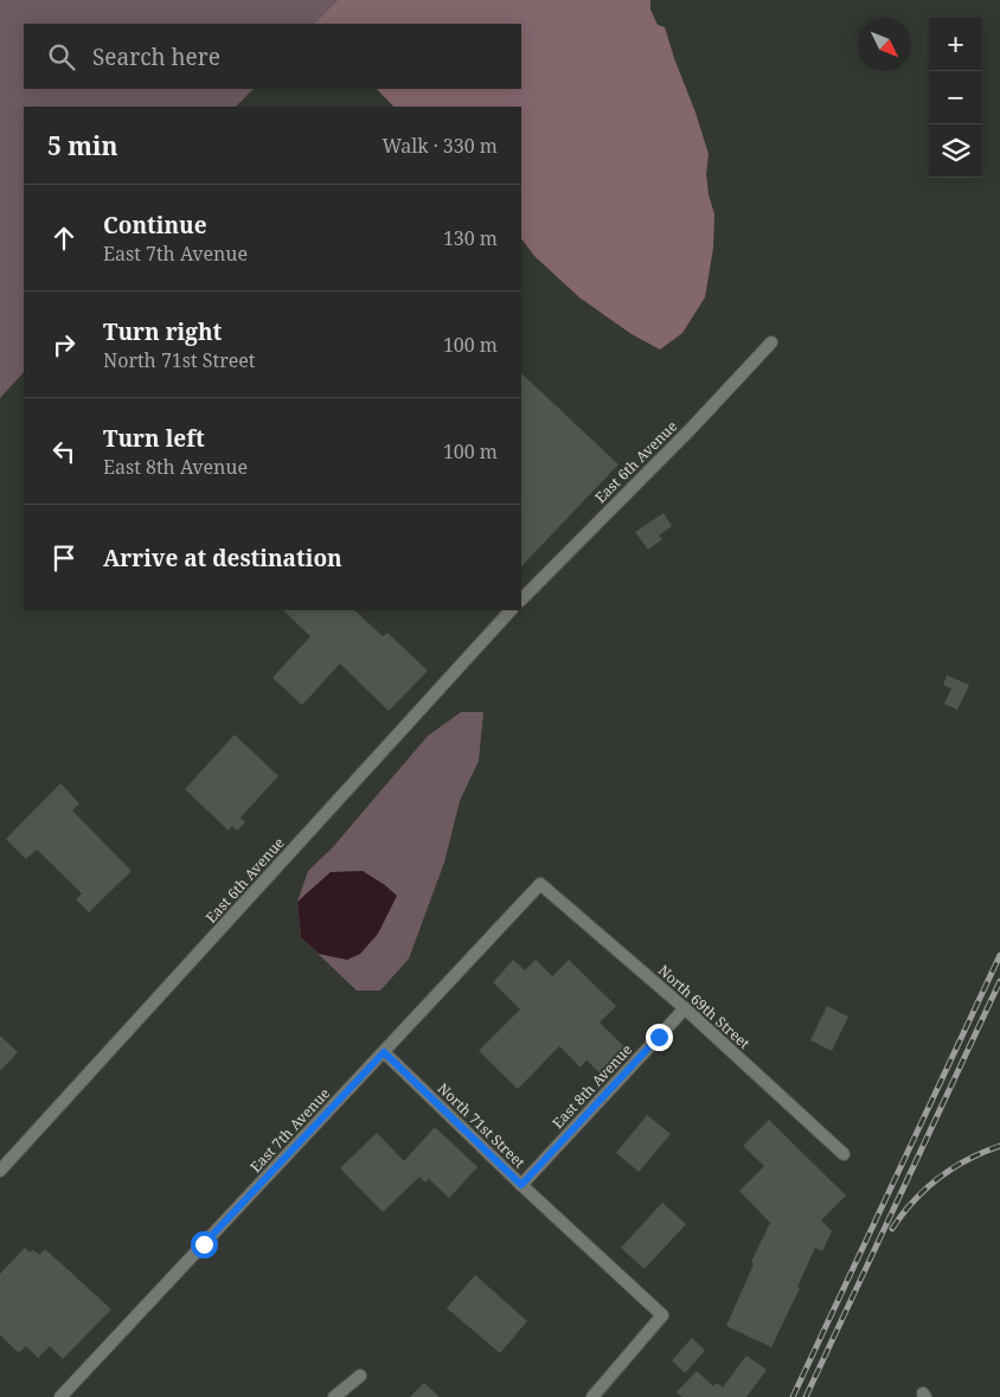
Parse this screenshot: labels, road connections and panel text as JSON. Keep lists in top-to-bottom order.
{
  "streets": {
    "street": [
      "East 6th Avenue",
      "North 69th Street",
      "East 8th Avenue",
      "North 71st Street",
      "East 7th Avenue"
    ]
  },
  "crossings": [
    ["North 69th Street", "East 8th Avenue"],
    ["North 69th Street", "East 7th Avenue"],
    ["East 8th Avenue", "North 71st Street"],
    ["North 71st Street", "East 7th Avenue"]
  ],
  "north": "bottom right",
  "page": {
    "map_buttons": ["+", "−"],
    "search": "Search here",
    "heading": ["5 min", "Walk · 330 m"],
    "list": [
      ["Continue", "East 7th Avenue", "130 m"],
      ["Turn right", "North 71st Street", "100 m"],
      ["Turn left", "East 8th Avenue", "100 m"],
      "Arrive at destination"
    ]
  }
}
